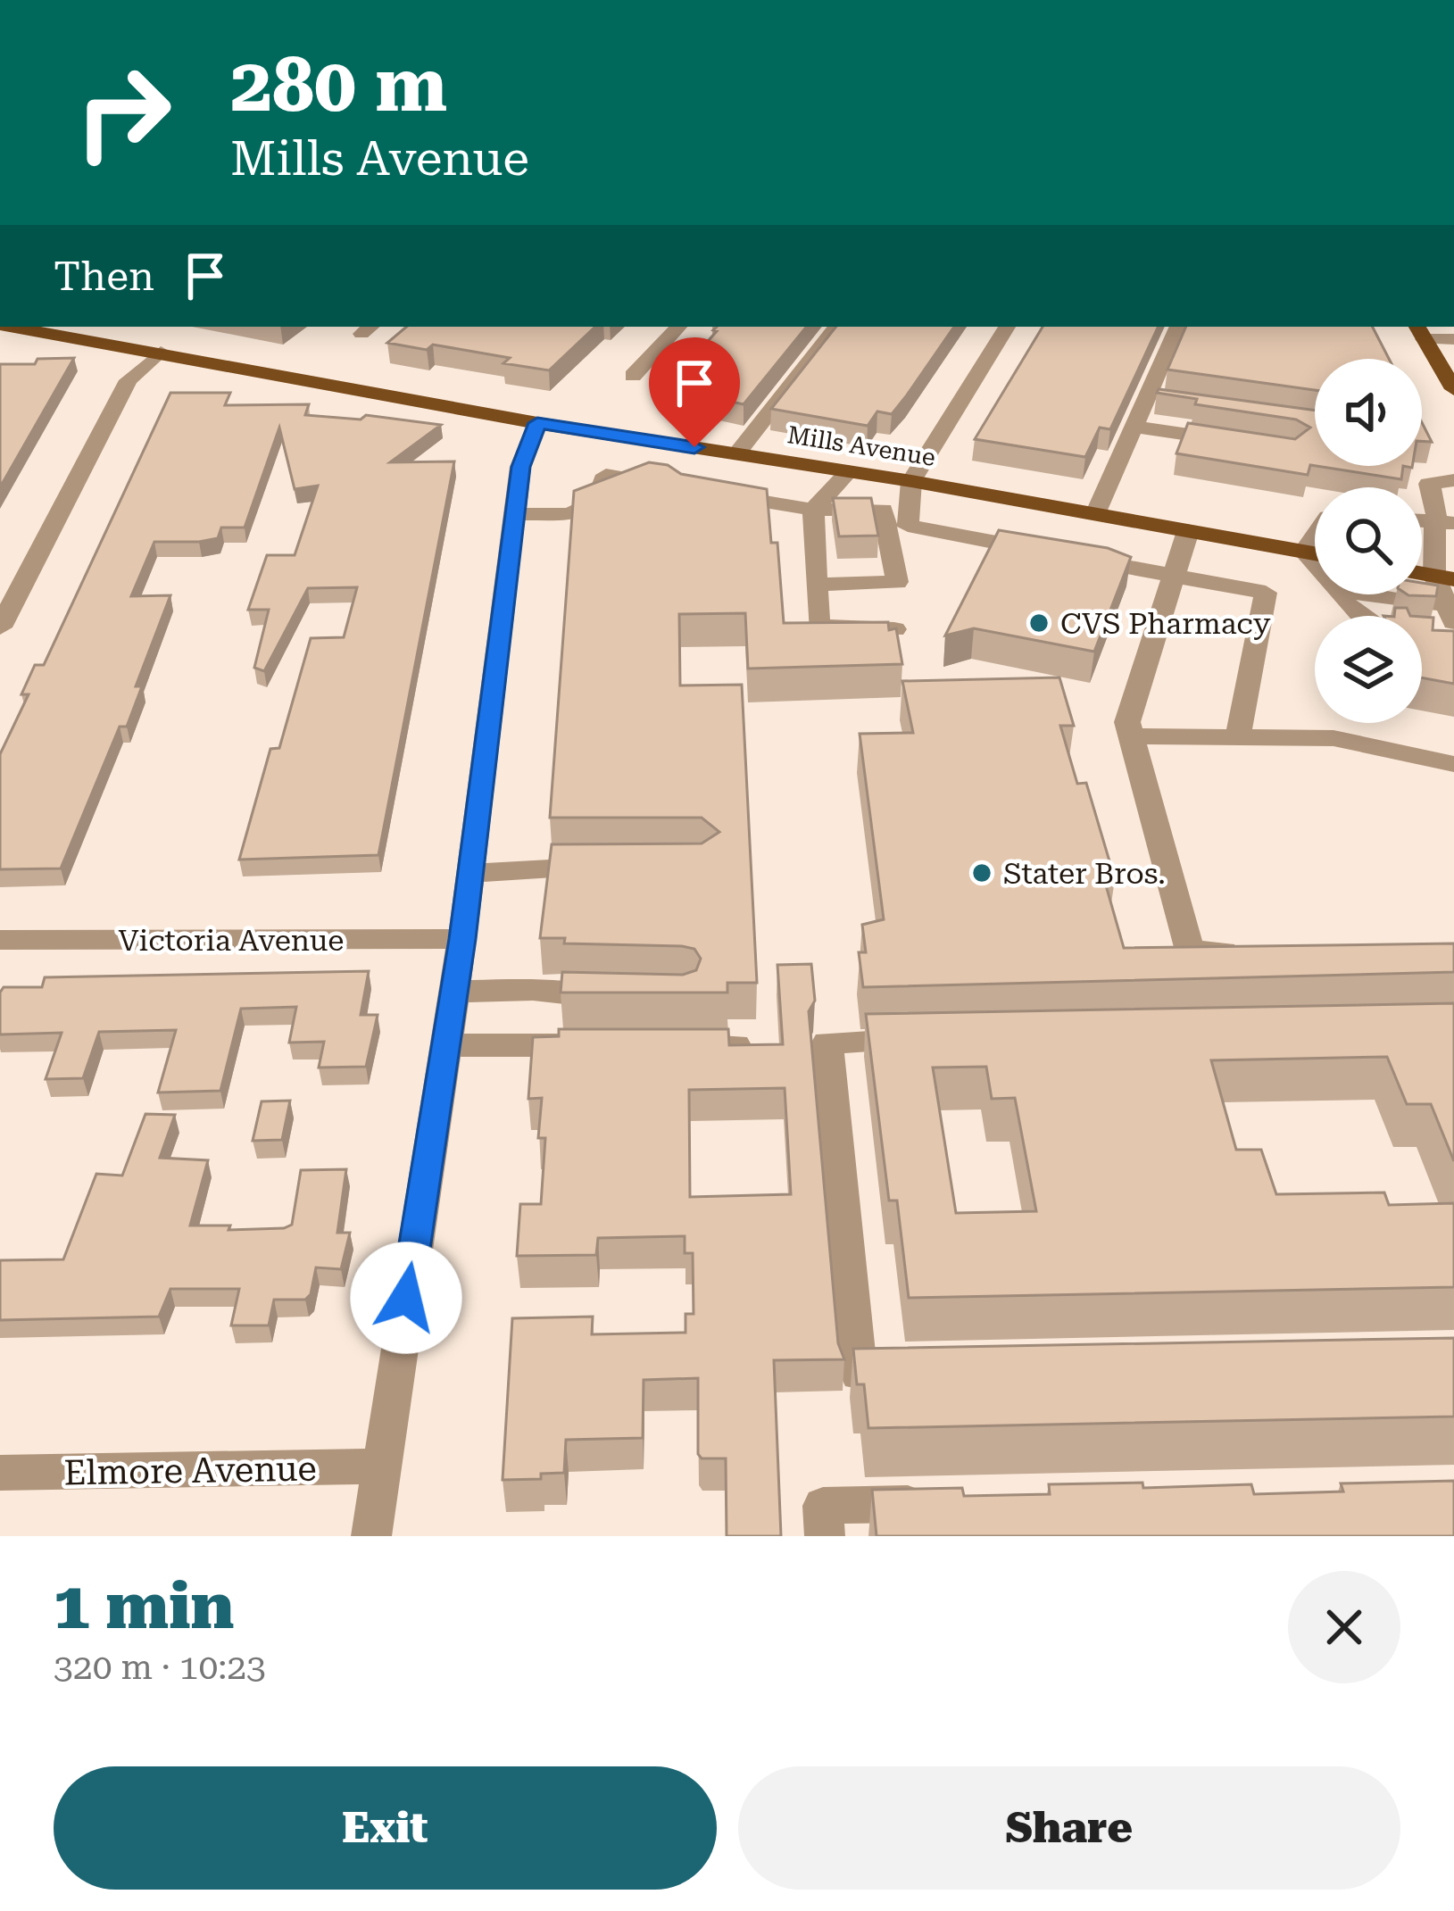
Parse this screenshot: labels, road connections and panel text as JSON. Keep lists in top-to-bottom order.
{
  "streets": {
    "main road": ["Mills Avenue"],
    "street": ["Victoria Avenue", "Elmore Avenue"]
  },
  "places": ["CVS Pharmacy", "Stater Bros."],
  "page": {
    "turn": ["280 m", "Mills Avenue"],
    "then": "Then",
    "heading": ["1 min", "320 m · 10:23"],
    "buttons": ["Exit", "Share"]
  }
}
